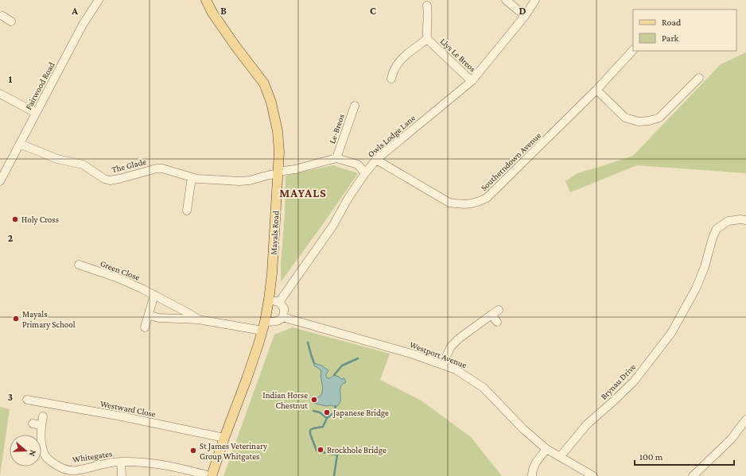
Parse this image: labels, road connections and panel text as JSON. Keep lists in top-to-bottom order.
{
  "streets": {
    "main road": ["Mayals Road"],
    "street": [
      "Llys Le Breos",
      "Fairwood Road",
      "Le-Breos",
      "Owls Lodge Lane",
      "Southerndown Avenue",
      "The Glade",
      "Green Close",
      "Westport Avenue",
      "Brynau Drive",
      "Westward Close",
      "Whitegates"
    ]
  },
  "crossings": [
    ["Llys Le Breos", "Owls Lodge Lane"],
    ["Fairwood Road", "The Glade"],
    ["Le-Breos", "The Glade"],
    ["Owls Lodge Lane", "Southerndown Avenue"],
    ["The Glade", "Mayals Road"],
    ["Mayals Road", "Green Close"],
    ["Mayals Road", "Westward Close"],
    ["Mayals Road", "Whitegates"],
    ["Green Close", "Westport Avenue"],
    ["Westport Avenue", "Brynau Drive"]
  ],
  "districts": ["MAYALS"],
  "places": [
    "Holy Cross",
    "Mayals Primary School",
    "Indian Horse Chestnut",
    "Japanese Bridge",
    "Brockhole Bridge",
    "St James Veterinary Group Whitgates"
  ],
  "legend": ["Road", "Park"],
  "scale_bar": "100 m",
  "north": "right",
  "grid": {
    "columns": [
      "A",
      "B",
      "C",
      "D"
    ],
    "rows": ["1", "2", "3"]
  }
}
